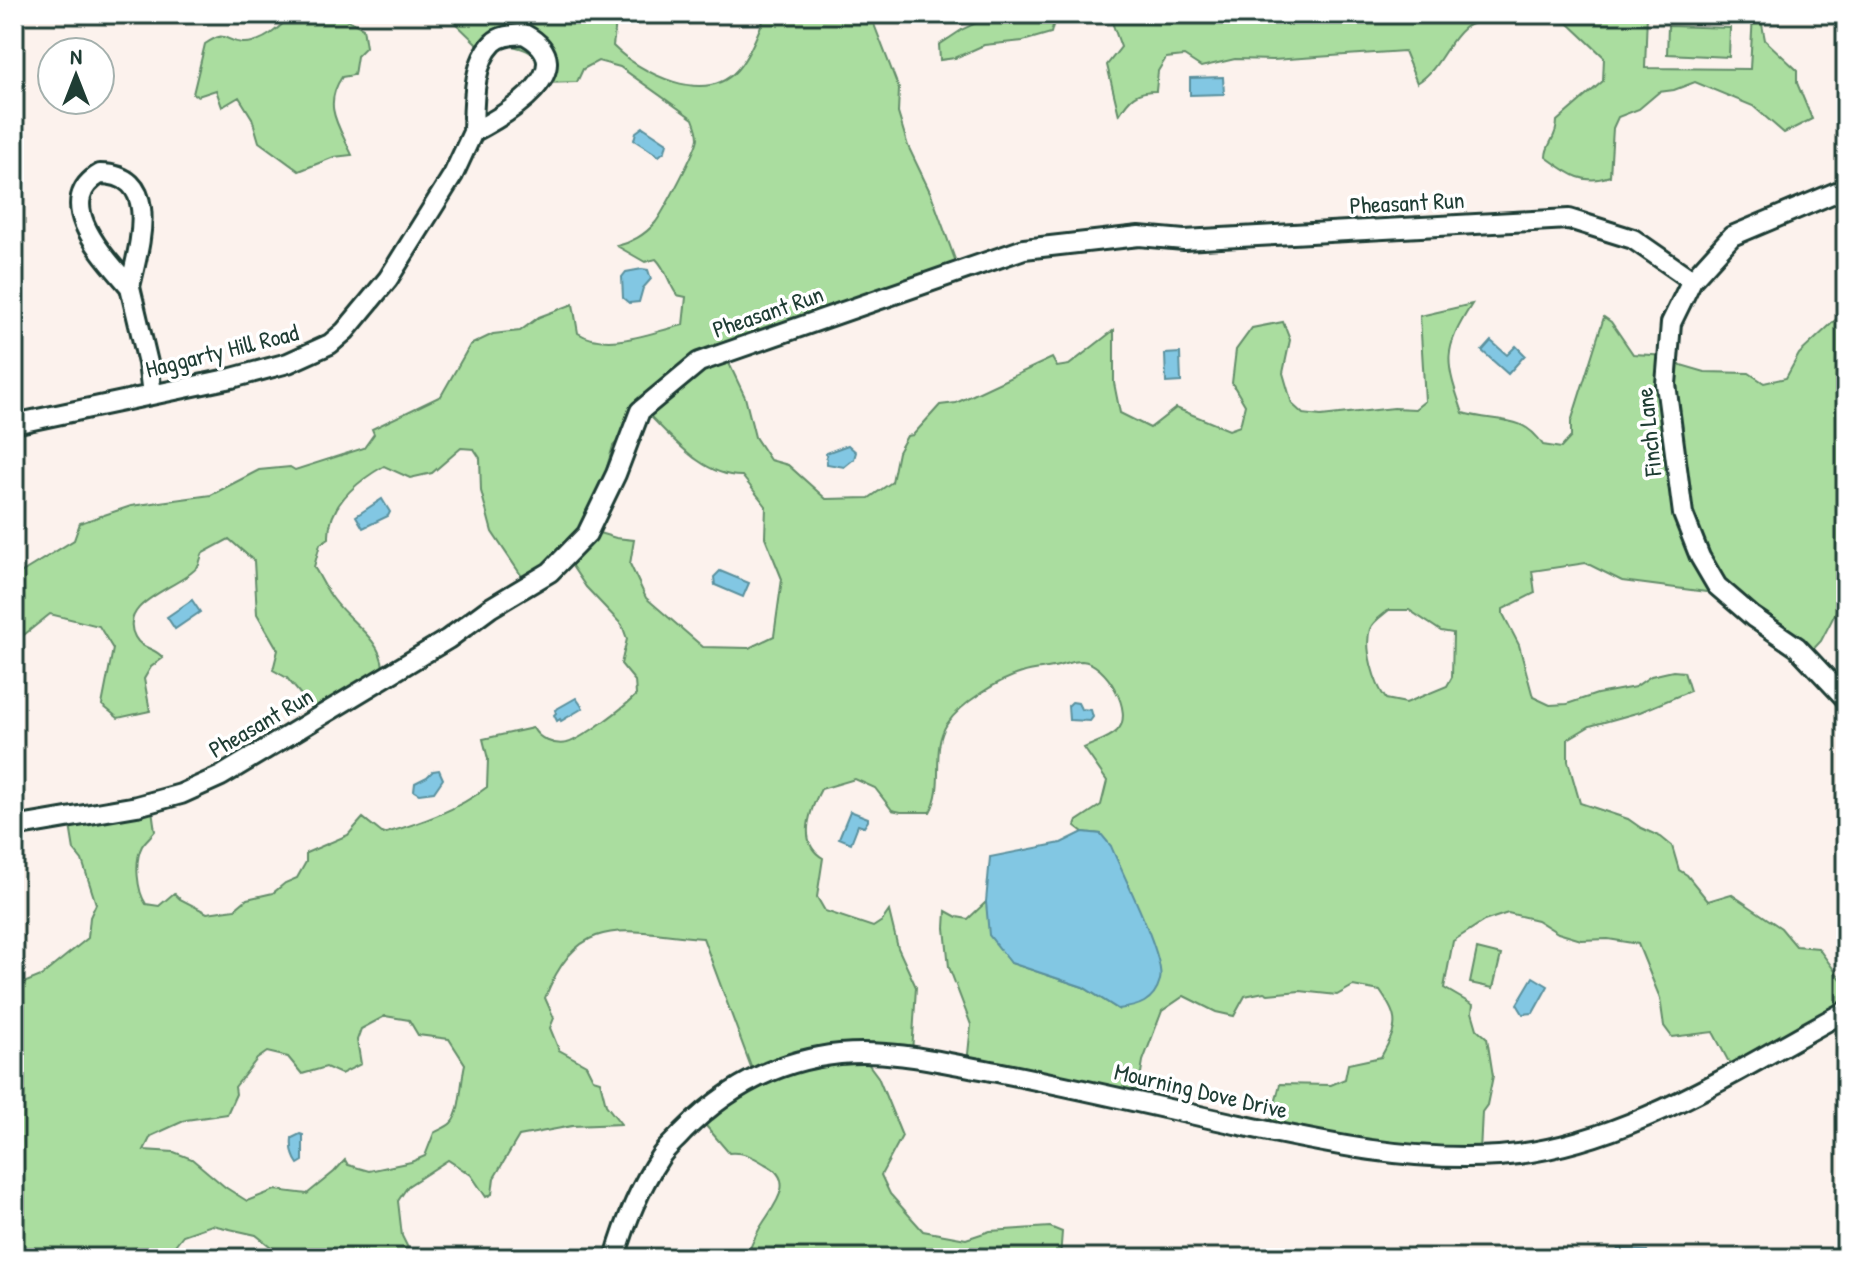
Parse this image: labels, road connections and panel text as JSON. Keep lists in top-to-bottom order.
{
  "streets": {
    "street": [
      "Pheasant Run",
      "Haggarty Hill Road",
      "Finch Lane",
      "Mourning Dove Drive"
    ]
  },
  "crossings": [
    ["Pheasant Run", "Finch Lane"]
  ],
  "north": "top"
}
